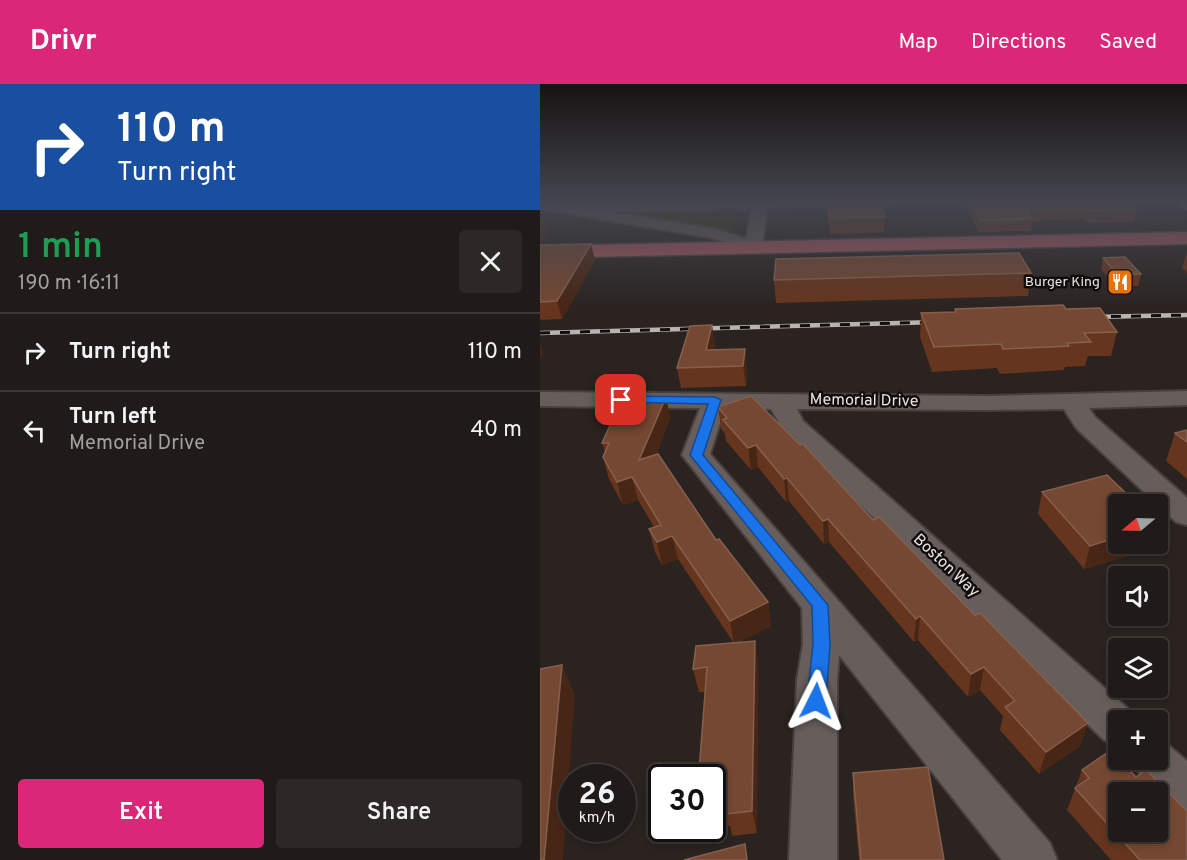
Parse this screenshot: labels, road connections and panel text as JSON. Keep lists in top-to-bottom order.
{
  "streets": {
    "street": ["Memorial Drive", "Boston Way"]
  },
  "crossings": [
    ["Memorial Drive", "Boston Way"]
  ],
  "places": {
    "restaurant": ["Burger King"]
  },
  "north": "left",
  "page": {
    "header": "Drivr",
    "nav": ["Map", "Directions", "Saved"],
    "turn": ["110 m", "Turn right"],
    "heading": ["1 min", "190 m · 16:11"],
    "list": [
      {
        "name": "Turn right",
        "value": "110 m"
      },
      {
        "name": "Turn left",
        "note": "Memorial Drive",
        "value": "40 m"
      }
    ],
    "map_buttons": ["+", "−"],
    "speed": "26 km/h",
    "limit": "30",
    "buttons": ["Exit", "Share"]
  }
}
